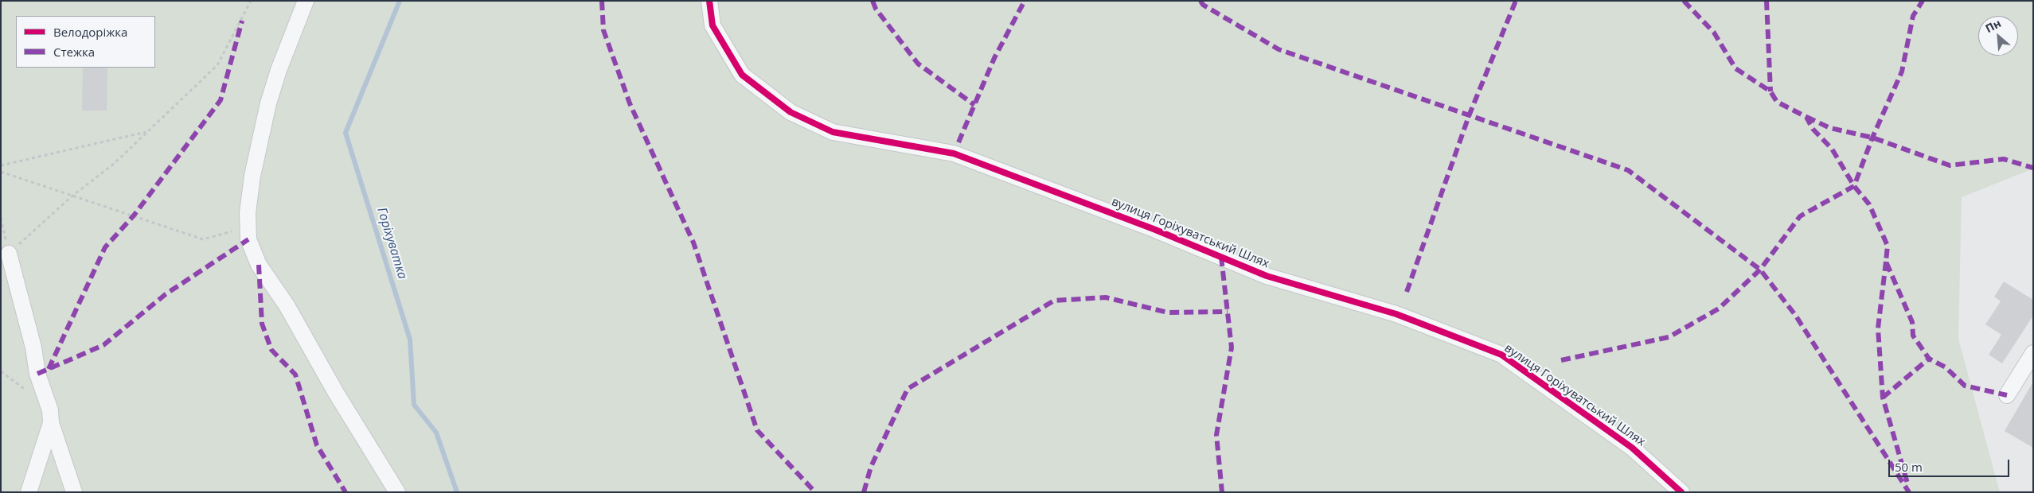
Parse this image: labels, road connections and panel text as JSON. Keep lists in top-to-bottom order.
{
  "streets": {
    "street": ["вулиця Горіхуватський Шлях"]
  },
  "water": ["Горіхуватка"],
  "legend": ["Велодоріжка", "Стежка"],
  "scale_bar": "50 m",
  "north": "top left"
}
